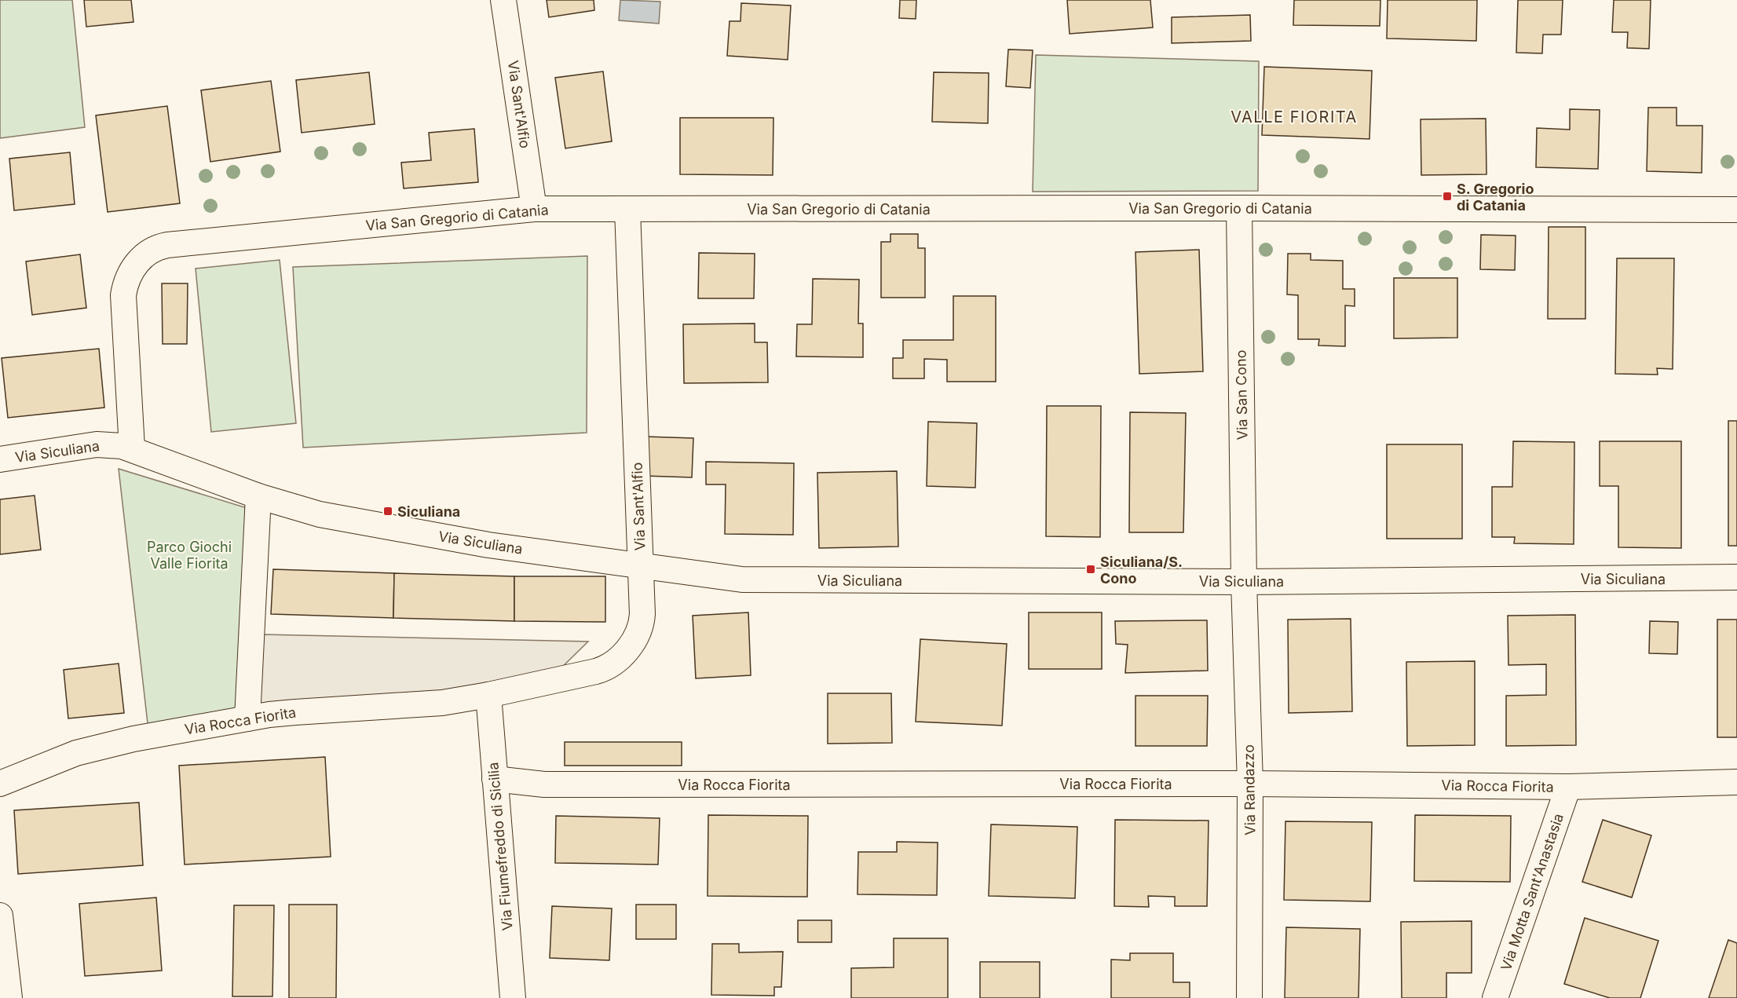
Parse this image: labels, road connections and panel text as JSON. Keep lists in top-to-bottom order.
{
  "streets": {
    "street": [
      "Via Sant'Alfio",
      "Via San Gregorio di Catania",
      "Via San Cono",
      "Via Siculiana",
      "Via Rocca Fiorita",
      "Via Randazzo",
      "Via Fiumefreddo di Sicilia",
      "Via Motta Sant'Anastasia"
    ]
  },
  "crossings": [
    ["Via Sant'Alfio", "Via San Gregorio di Catania"],
    ["Via Sant'Alfio", "Via Siculiana"],
    ["Via Sant'Alfio", "Via Rocca Fiorita"],
    ["Via Sant'Alfio", "Via Fiumefreddo di Sicilia"],
    ["Via San Gregorio di Catania", "Via San Cono"],
    ["Via San Gregorio di Catania", "Via Siculiana"],
    ["Via San Cono", "Via Siculiana"],
    ["Via San Cono", "Via Randazzo"],
    ["Via Siculiana", "Via Randazzo"],
    ["Via Rocca Fiorita", "Via Randazzo"],
    ["Via Rocca Fiorita", "Via Fiumefreddo di Sicilia"],
    ["Via Rocca Fiorita", "Via Motta Sant'Anastasia"]
  ],
  "districts": ["VALLE FIORITA"],
  "parks": ["Parco Giochi Valle Fiorita"],
  "places": {
    "transit": ["S. Gregorio di Catania", "Siculiana", "Siculiana/S. Cono"]
  }
}
